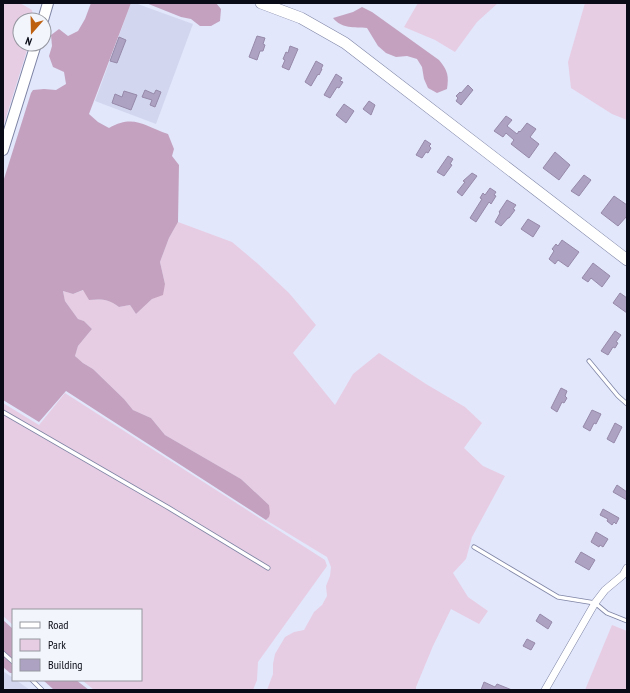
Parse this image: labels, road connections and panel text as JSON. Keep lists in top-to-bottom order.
{
  "legend": ["Road", "Park", "Building"],
  "north": "bottom"
}
